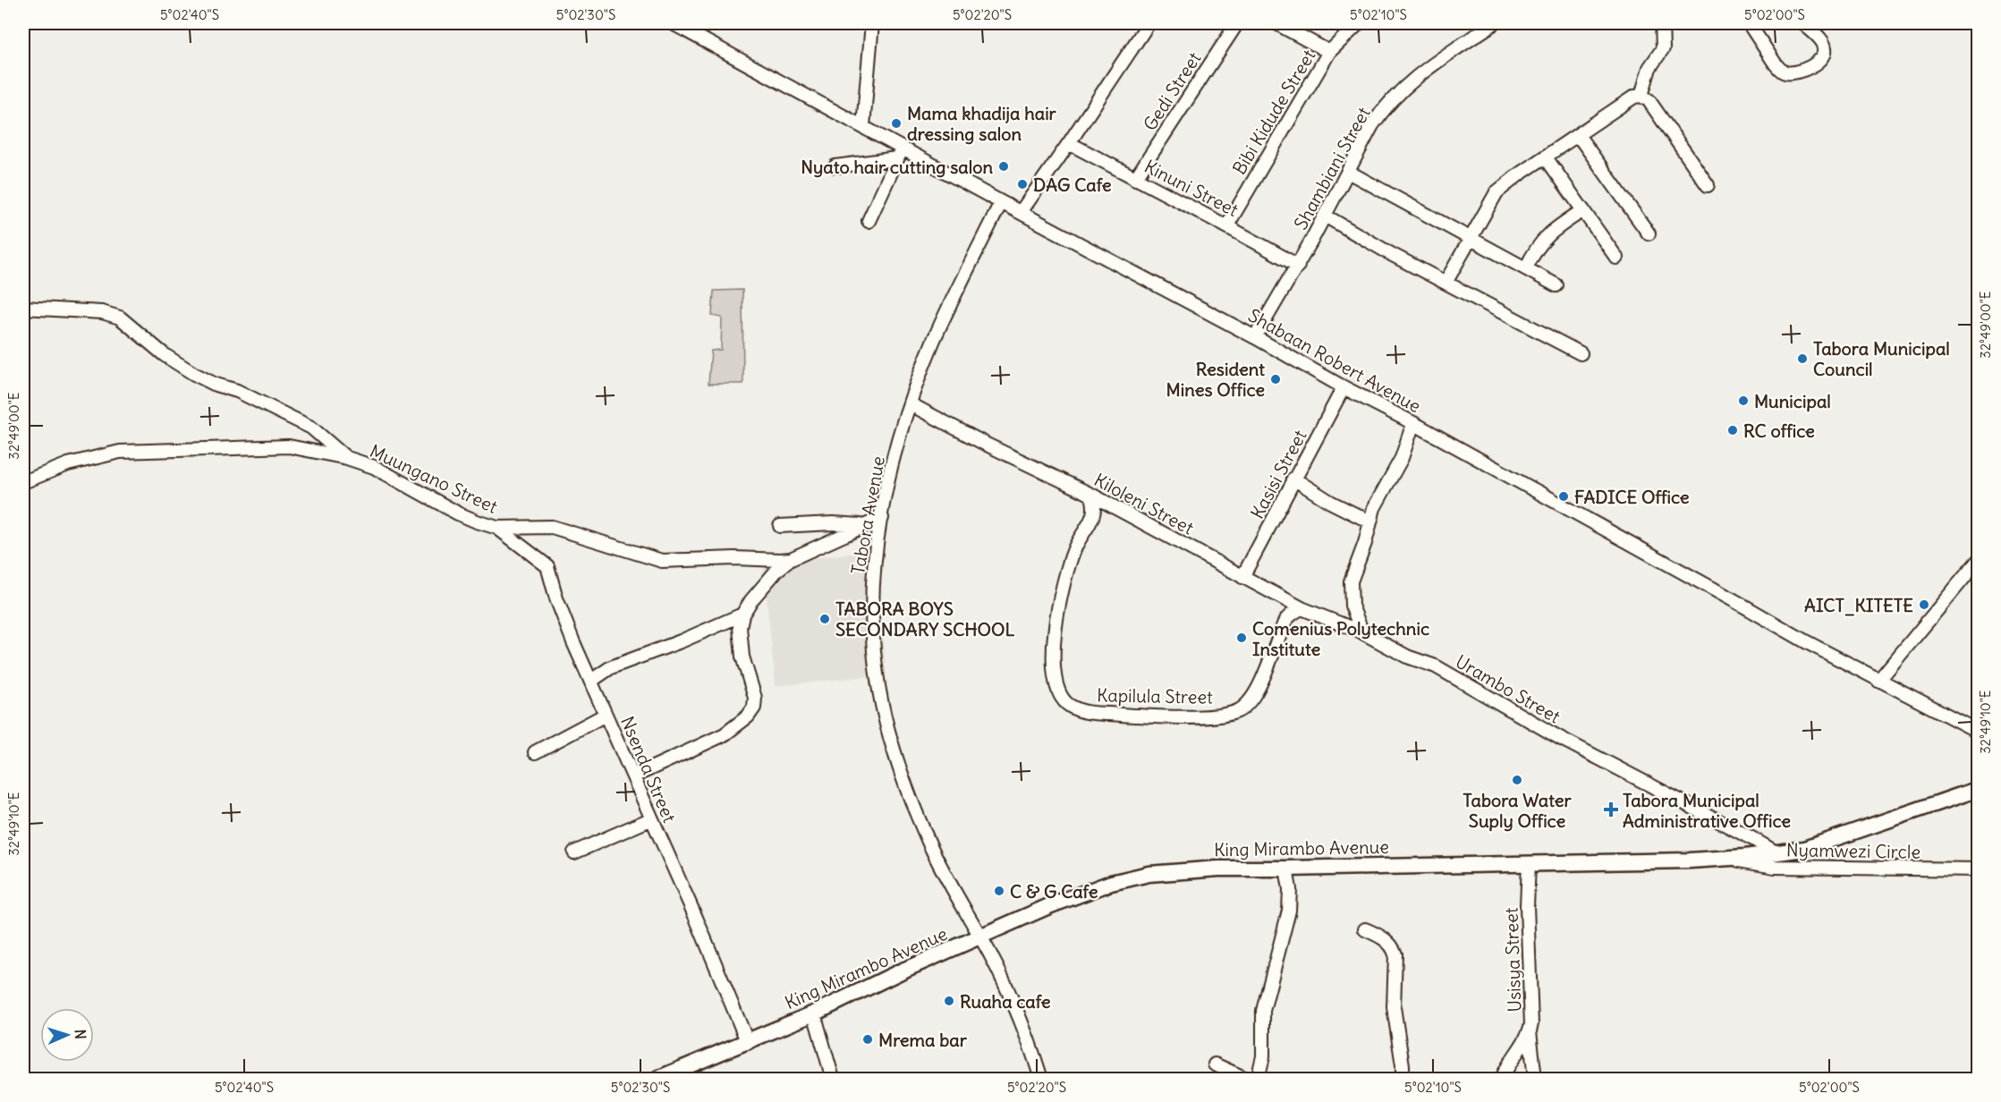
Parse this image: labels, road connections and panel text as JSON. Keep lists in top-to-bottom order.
{
  "streets": {
    "main road": ["King Mirambo Avenue"],
    "street": [
      "Gedi Street",
      "Bibi Kidude Street",
      "Shambiani Street",
      "Kinuni Street",
      "Shabaan Robert Avenue",
      "Kasisi Street",
      "Muungano Street",
      "Kiloleni Street",
      "Tabora Avenue",
      "Urambo Street",
      "Kapilula Street",
      "Nsenda Street",
      "Nyamwezi Circle",
      "Usisya Street"
    ]
  },
  "crossings": [
    ["Gedi Street", "Kinuni Street"],
    ["Bibi Kidude Street", "Kinuni Street"],
    ["Shambiani Street", "Kinuni Street"],
    ["Shambiani Street", "Shabaan Robert Avenue"],
    ["Shabaan Robert Avenue", "Kasisi Street"],
    ["Shabaan Robert Avenue", "Tabora Avenue"],
    ["Kasisi Street", "Kiloleni Street"],
    ["Muungano Street", "Tabora Avenue"],
    ["Muungano Street", "Nsenda Street"],
    ["Kiloleni Street", "Tabora Avenue"],
    ["Kiloleni Street", "Urambo Street"],
    ["Kiloleni Street", "Kapilula Street"],
    ["Tabora Avenue", "King Mirambo Avenue"],
    ["Urambo Street", "King Mirambo Avenue"],
    ["Nsenda Street", "King Mirambo Avenue"],
    ["King Mirambo Avenue", "Nyamwezi Circle"],
    ["King Mirambo Avenue", "Usisya Street"]
  ],
  "places": {
    "other": [
      "Mama khadija hair dressing salon",
      "Nyato hair cutting salon",
      "DAG Cafe",
      "Tabora Municipal Council",
      "Resident Mines Office",
      "Municipal",
      "RC office",
      "FADICE Office",
      "AICT_KITETE",
      "TABORA BOYS SECONDARY SCHOOL",
      "Comenius Polytechnic Institute",
      "Tabora Water Suply Office",
      "C & G Cafe",
      "Ruaha cafe",
      "Mrema bar"
    ],
    "health": ["Tabora Municipal Administrative Office"]
  },
  "north": "right",
  "coordinates": [
    "5°02'40\"S",
    "5°02'30\"S",
    "5°02'20\"S",
    "5°02'10\"S",
    "5°02'00\"S",
    "32°49'00\"E",
    "32°49'10\"E"
  ]
}
